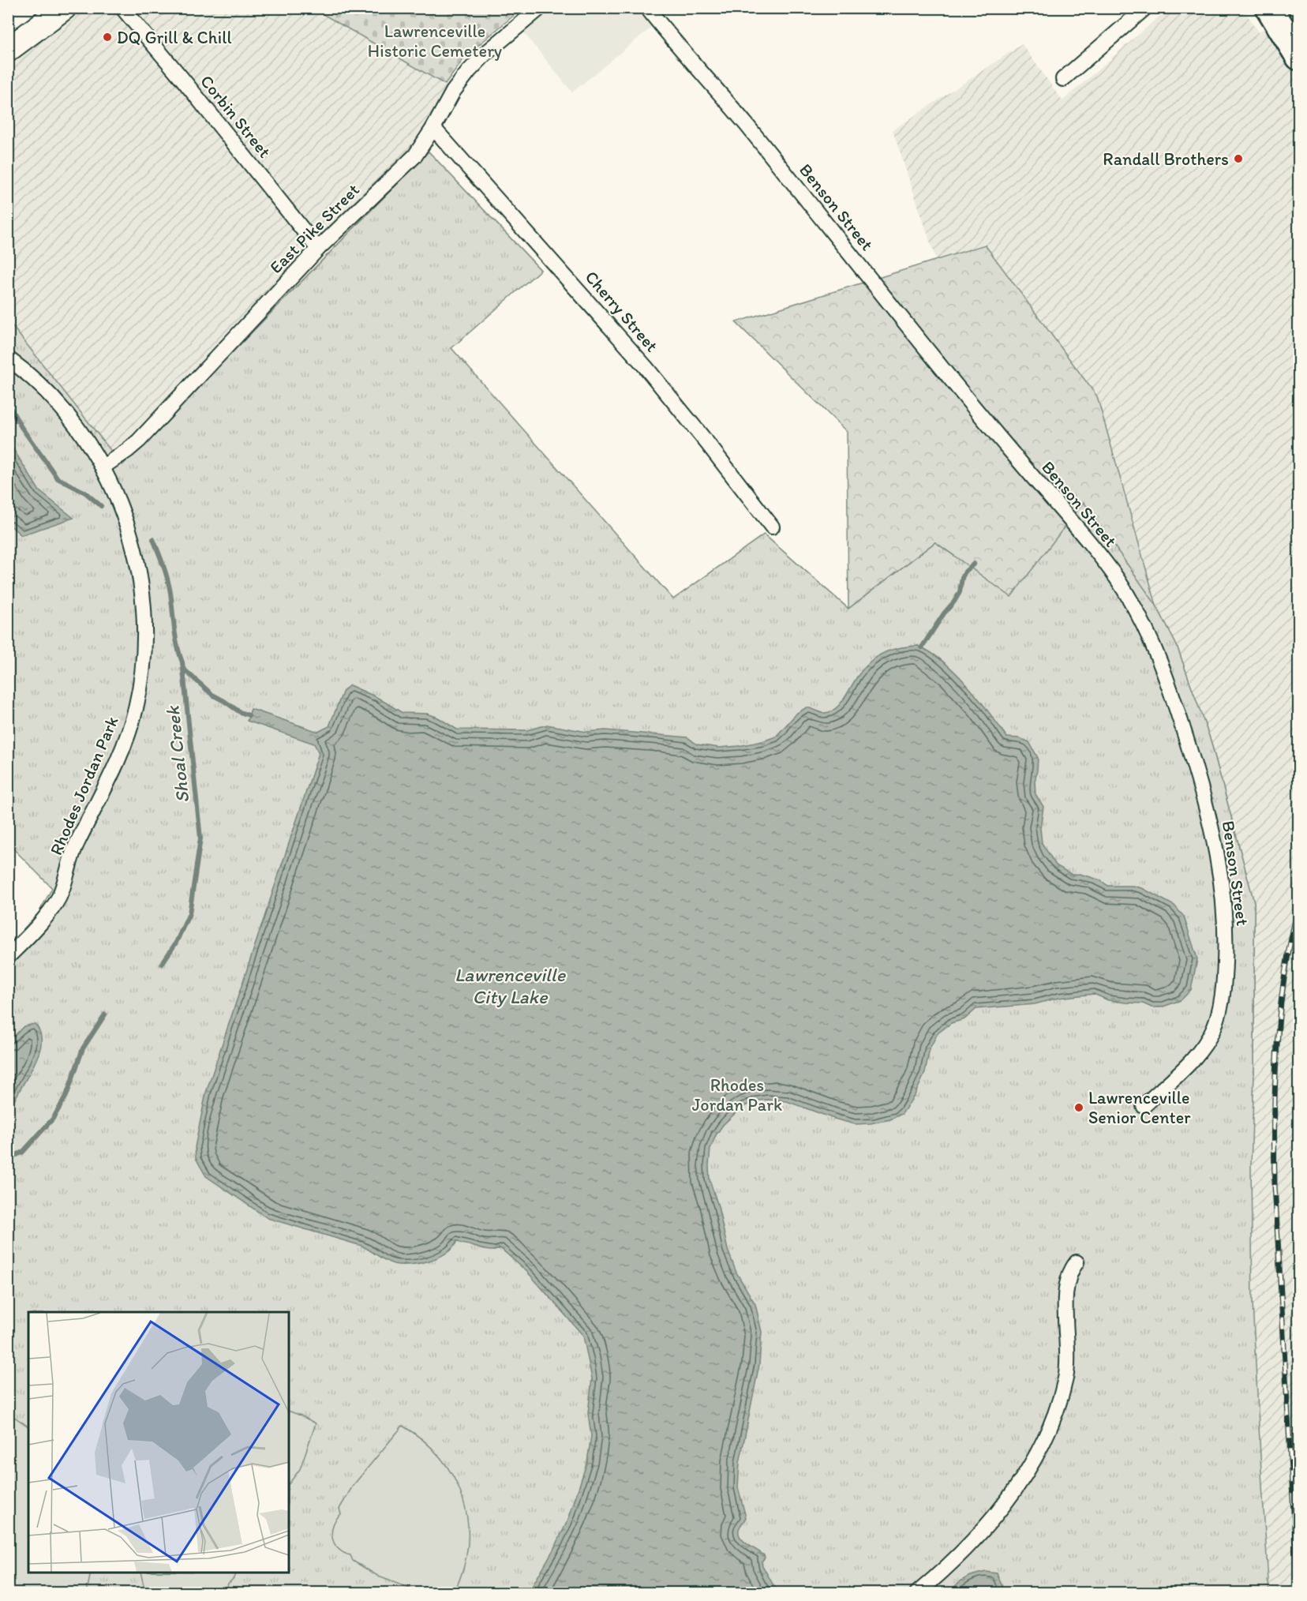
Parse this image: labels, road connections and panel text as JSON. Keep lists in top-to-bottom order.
{
  "streets": {
    "street": [
      "Corbin Street",
      "Benson Street",
      "East Pike Street",
      "Cherry Street",
      "Rhodes Jordan Park"
    ]
  },
  "crossings": [
    ["Corbin Street", "East Pike Street"],
    ["East Pike Street", "Cherry Street"],
    ["East Pike Street", "Rhodes Jordan Park"]
  ],
  "water": ["Shoal Creek", "Lawrenceville City Lake"],
  "parks": ["Lawrenceville Historic Cemetery", "Rhodes Jordan Park"],
  "places": ["DQ Grill & Chill", "Randall Brothers", "Lawrenceville Senior Center"]
}
